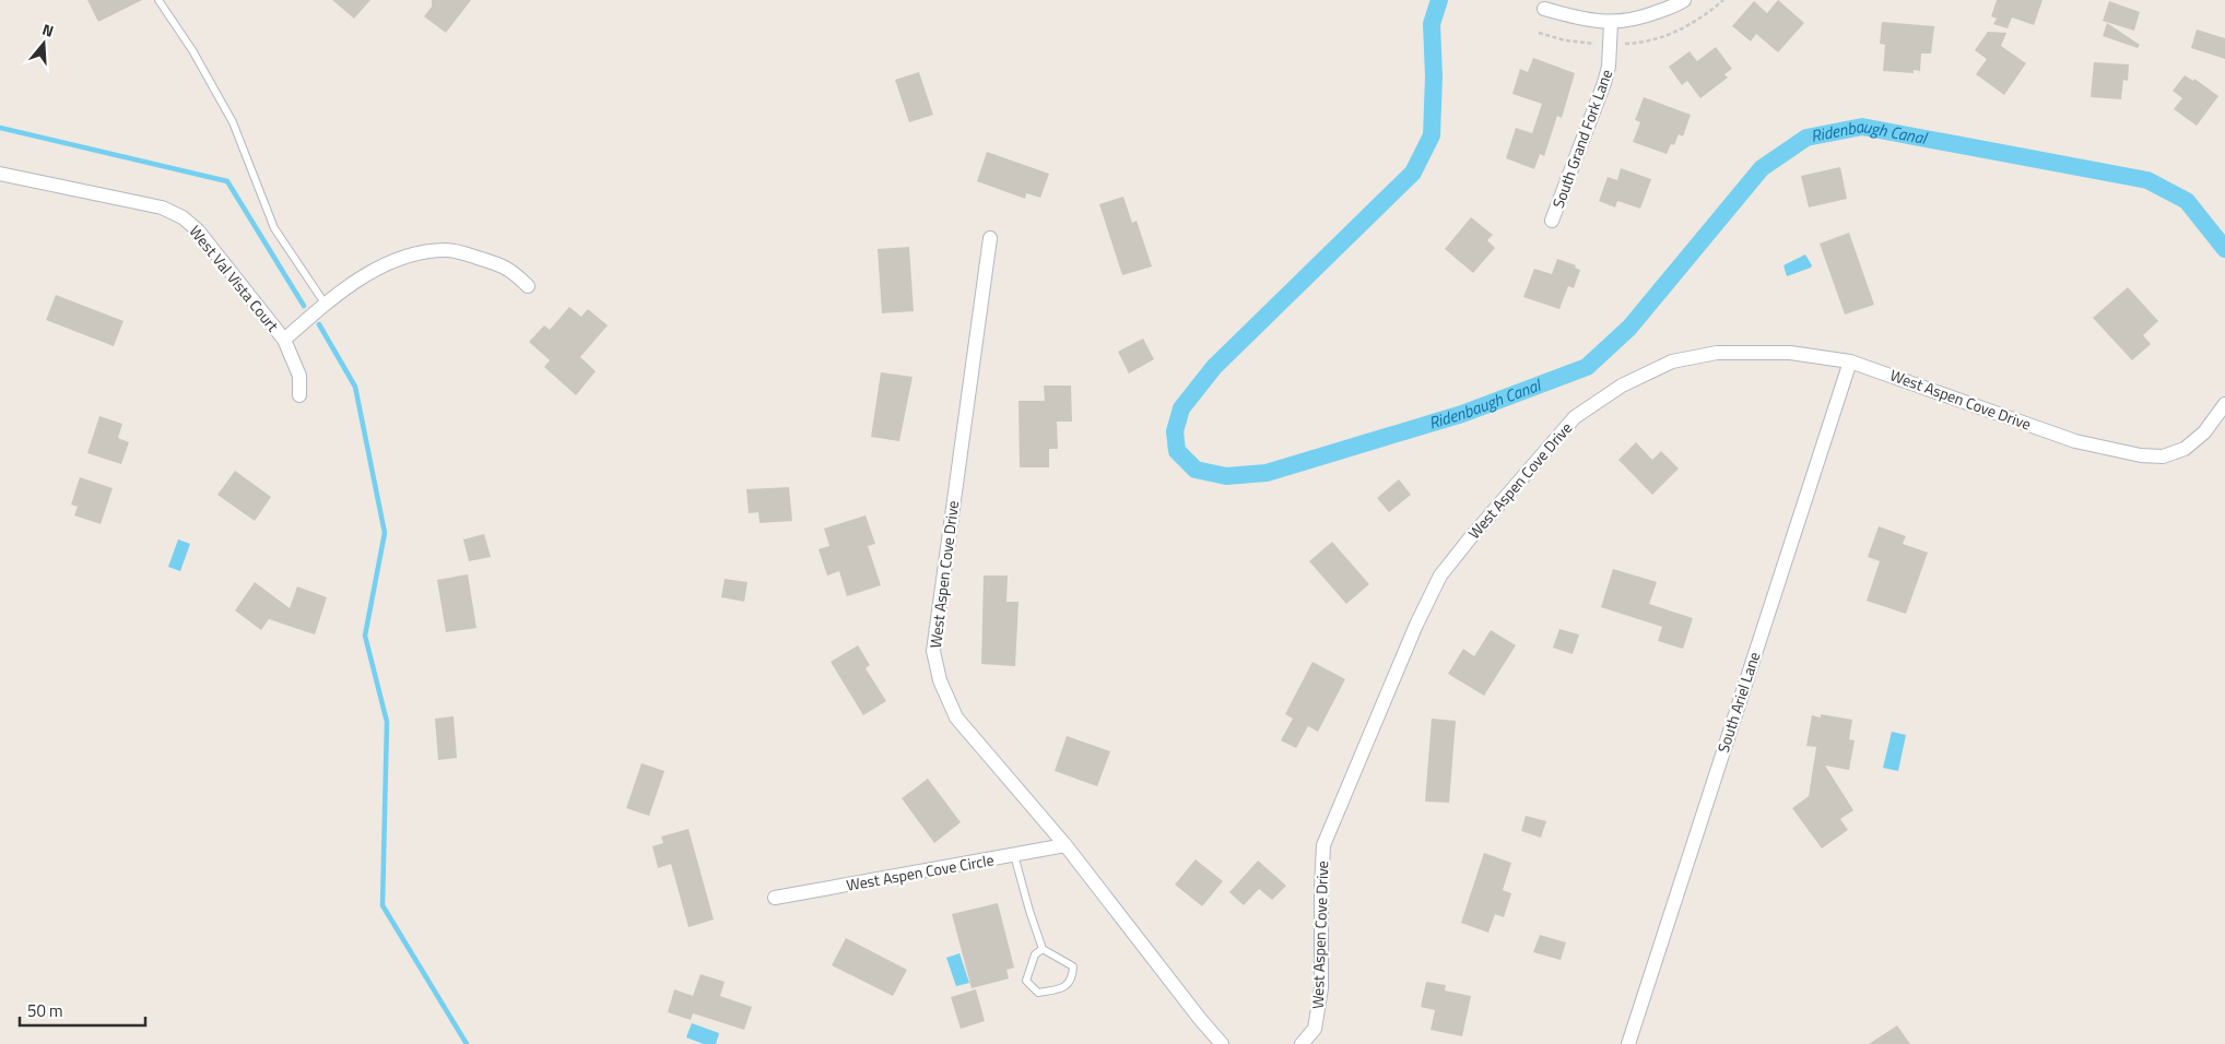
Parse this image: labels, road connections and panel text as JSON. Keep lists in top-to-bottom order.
{
  "streets": {
    "street": [
      "South Grand Fork Lane",
      "West Val Vista Court",
      "West Aspen Cove Drive",
      "South Ariel Lane",
      "West Aspen Cove Circle"
    ]
  },
  "crossings": [
    ["West Aspen Cove Drive", "South Ariel Lane"],
    ["West Aspen Cove Drive", "West Aspen Cove Circle"]
  ],
  "water": ["Ridenbaugh Canal"],
  "scale_bar": "50 m",
  "north": "top"
}
